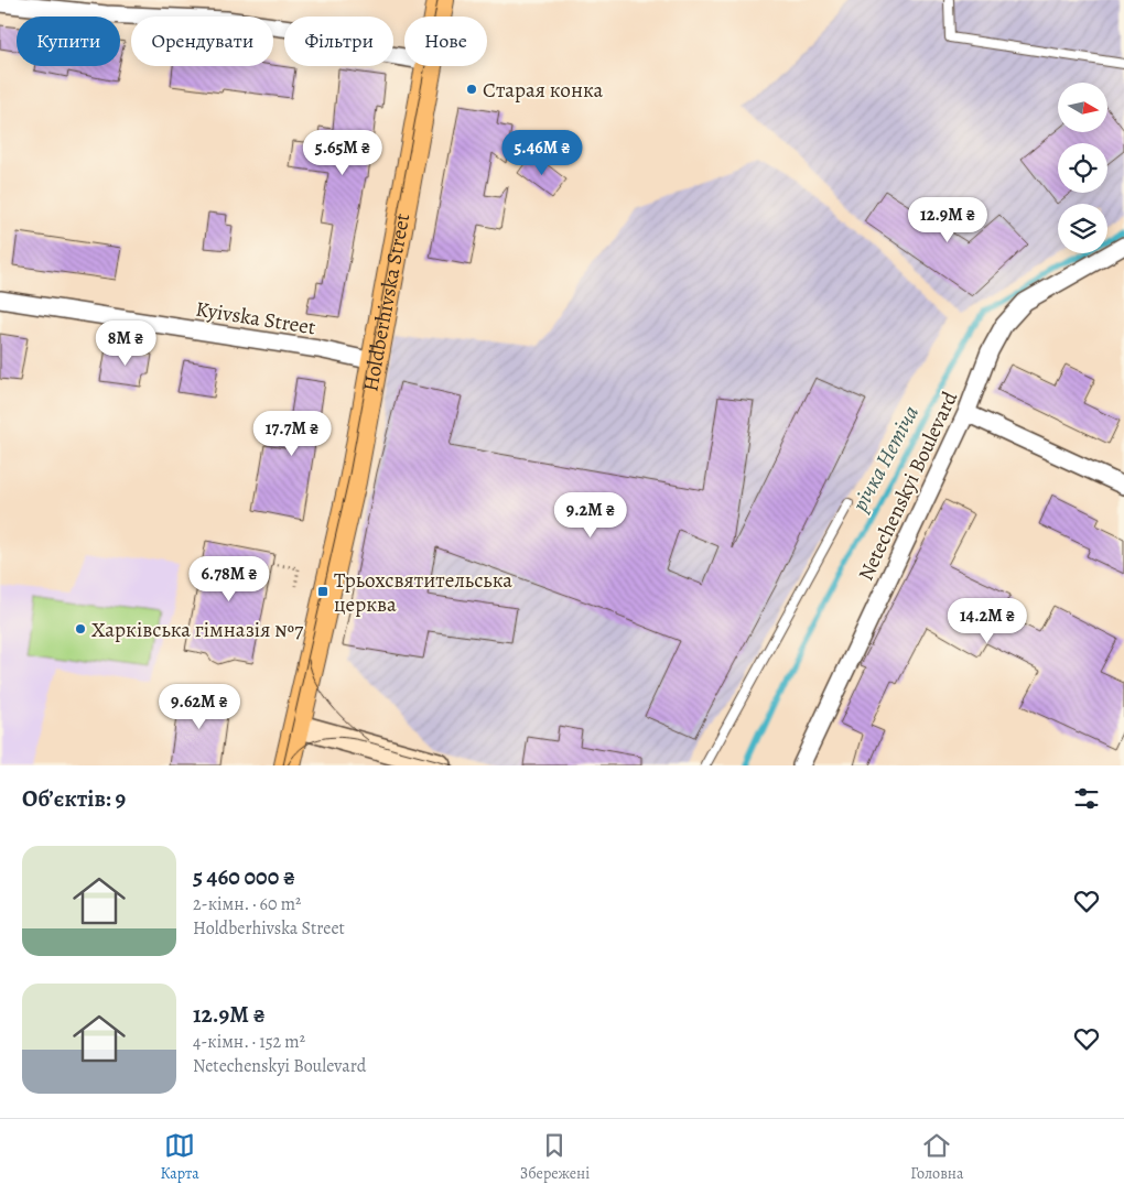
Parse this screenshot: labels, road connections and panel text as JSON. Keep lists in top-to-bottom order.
{
  "streets": {
    "main road": ["Holdberhivska Street"],
    "street": ["Kyivska Street", "Netechenskyi Boulevard"]
  },
  "crossings": [
    ["Holdberhivska Street", "Kyivska Street"]
  ],
  "water": ["річка Нетіча"],
  "places": {
    "other": ["Старая конка", "Харківська гімназія №7"],
    "transit": ["Трьохсвятительська церква"]
  },
  "north": "right",
  "page": {
    "chip": [
      "Купити",
      "Орендувати",
      "Фільтри",
      "Нове"
    ],
    "price": [
      "5.65M ₴",
      "5.46M ₴",
      "12.9M ₴",
      "8M ₴",
      "17.7M ₴",
      "9.2M ₴",
      "6.78M ₴",
      "14.2M ₴",
      "9.62M ₴"
    ],
    "heading": "Об’єктів: 9",
    "list": [
      {
        "name": "5 460 000 ₴",
        "note": "2-кімн. · 60 m² · Holdberhivska Street"
      },
      {
        "name": "12.9M ₴",
        "note": "4-кімн. · 152 m² · Netechenskyi Boulevard"
      }
    ],
    "tabs": ["Карта", "Збережені", "Головна"]
  }
}
